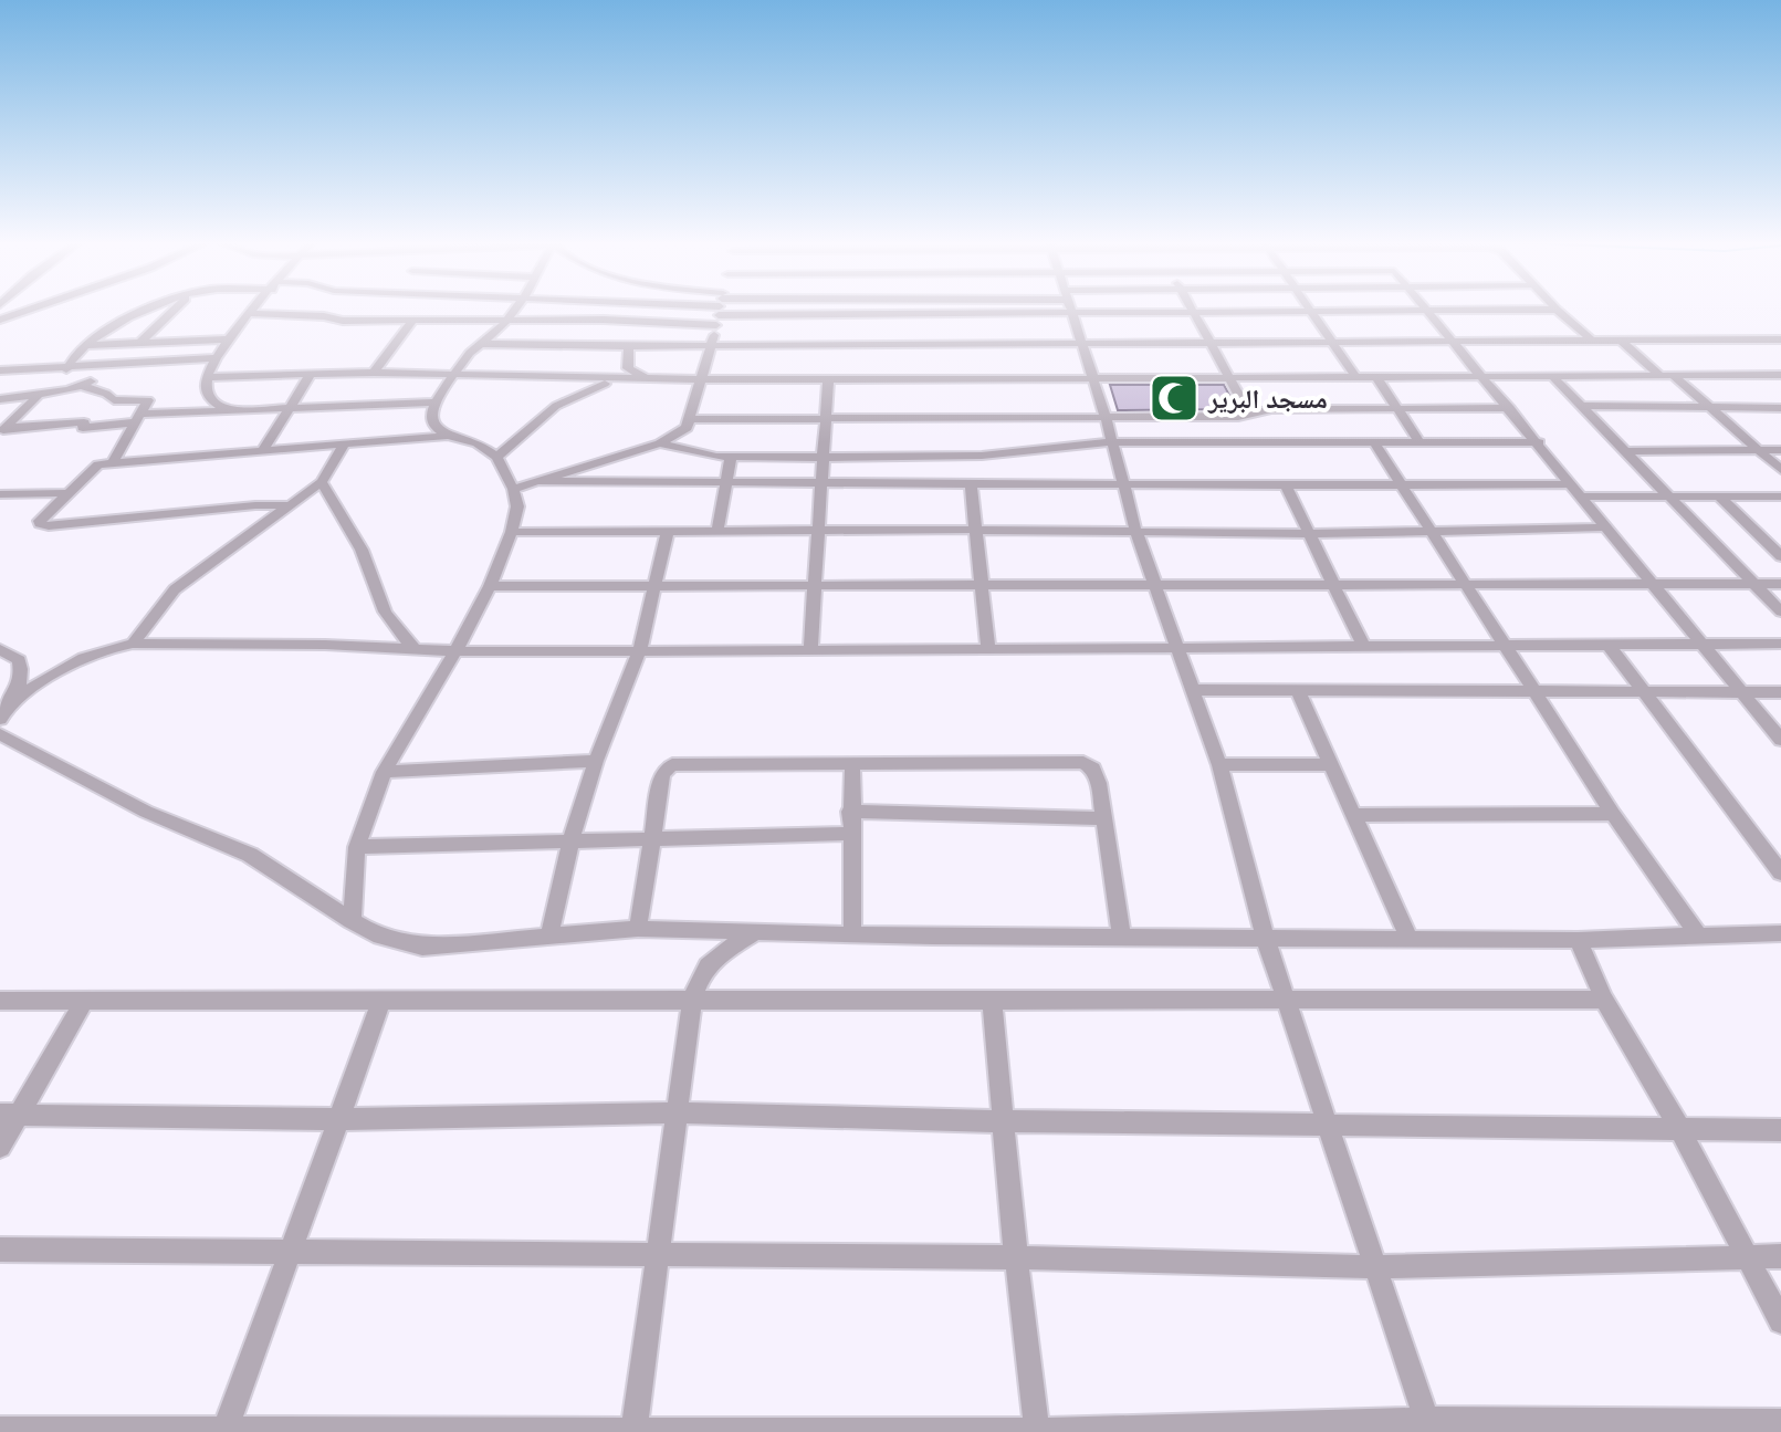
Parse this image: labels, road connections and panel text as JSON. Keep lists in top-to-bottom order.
{
  "places": {
    "mosque": ["مسجد البرير"]
  }
}
